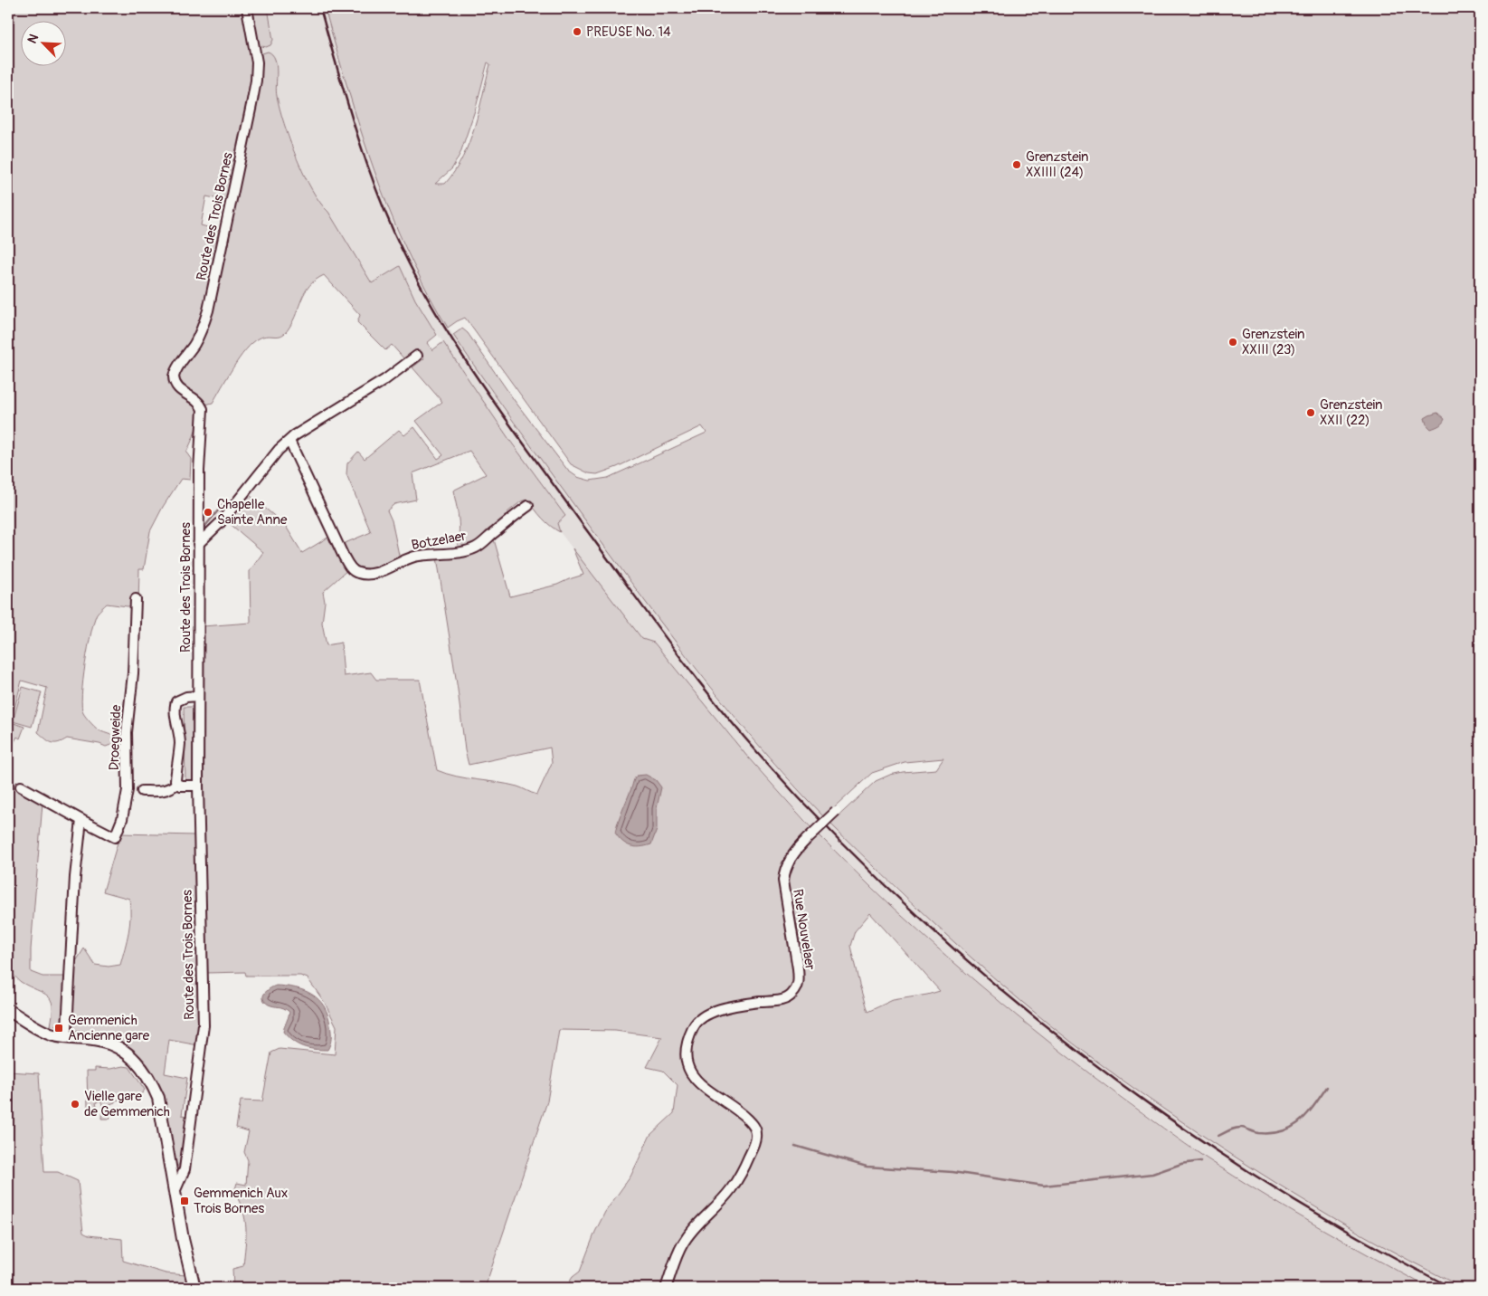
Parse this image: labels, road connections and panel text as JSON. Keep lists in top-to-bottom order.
{
  "streets": {
    "street": [
      "Route des Trois Bornes",
      "Botzelaer",
      "Droegweide",
      "Rue Nouvelaer"
    ]
  },
  "places": {
    "other": [
      "PREUSE No. 14",
      "Grenzstein XXIIII (24)",
      "Grenzstein XXIII (23)",
      "Grenzstein XXII (22)",
      "Chapelle Sainte Anne",
      "Vielle gare de Gemmenich"
    ],
    "transit": ["Gemmenich Ancienne gare", "Gemmenich Aux Trois Bornes"]
  },
  "north": "top left"
}
